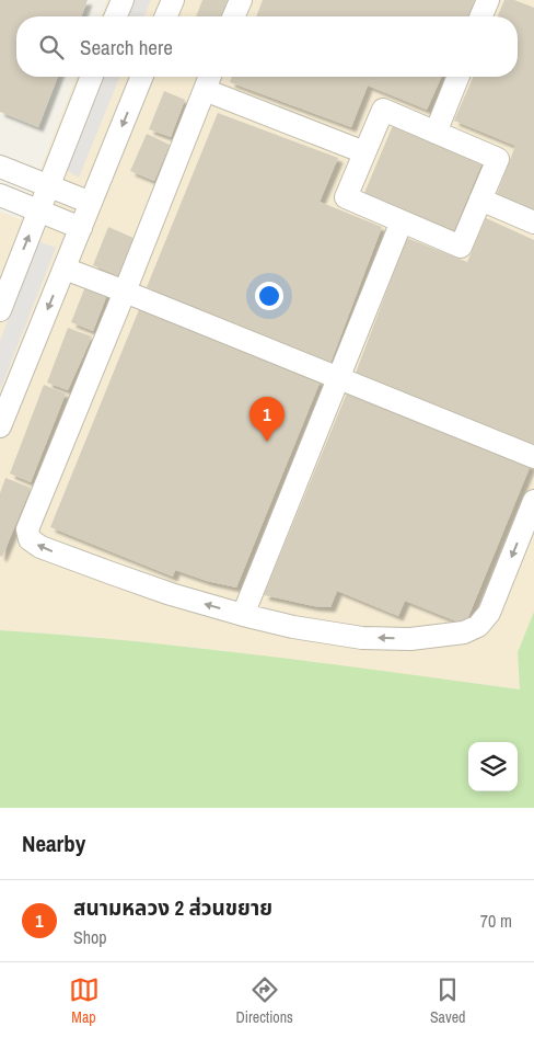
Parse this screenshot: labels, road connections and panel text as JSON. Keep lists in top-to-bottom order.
{
  "page": {
    "search": "Search here",
    "pins": "1",
    "heading": "Nearby",
    "list": [
      {
        "mark": "1",
        "name": "สนามหลวง 2 ส่วนขยาย",
        "note": "Shop",
        "value": "70 m"
      }
    ],
    "nav": ["Map", "Directions", "Saved"]
  }
}
